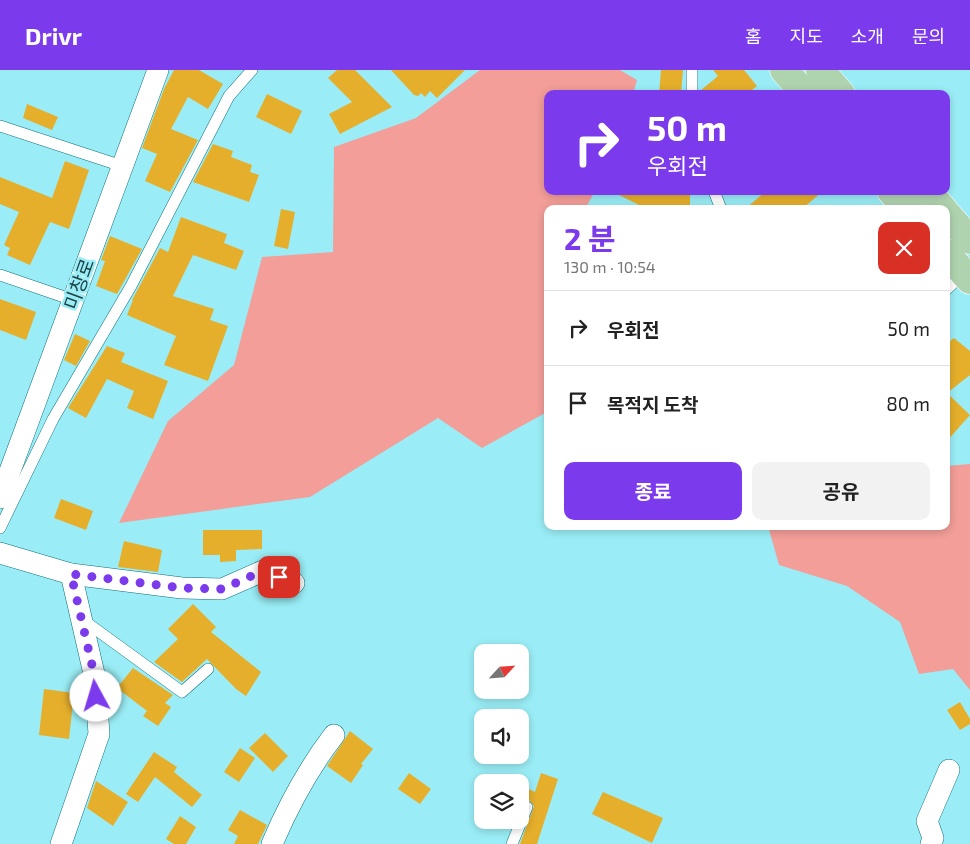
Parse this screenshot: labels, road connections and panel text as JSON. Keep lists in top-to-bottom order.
{
  "streets": {
    "street": ["미창로"]
  },
  "north": "top right",
  "page": {
    "header": "Drivr",
    "nav": [
      "홈",
      "지도",
      "소개",
      "문의"
    ],
    "turn": ["50 m", "우회전"],
    "heading": ["2 분", "130 m · 10:54"],
    "list": [
      {
        "name": "우회전",
        "value": "50 m"
      },
      {
        "name": "목적지 도착",
        "value": "80 m"
      }
    ],
    "buttons": ["종료", "공유"]
  }
}
